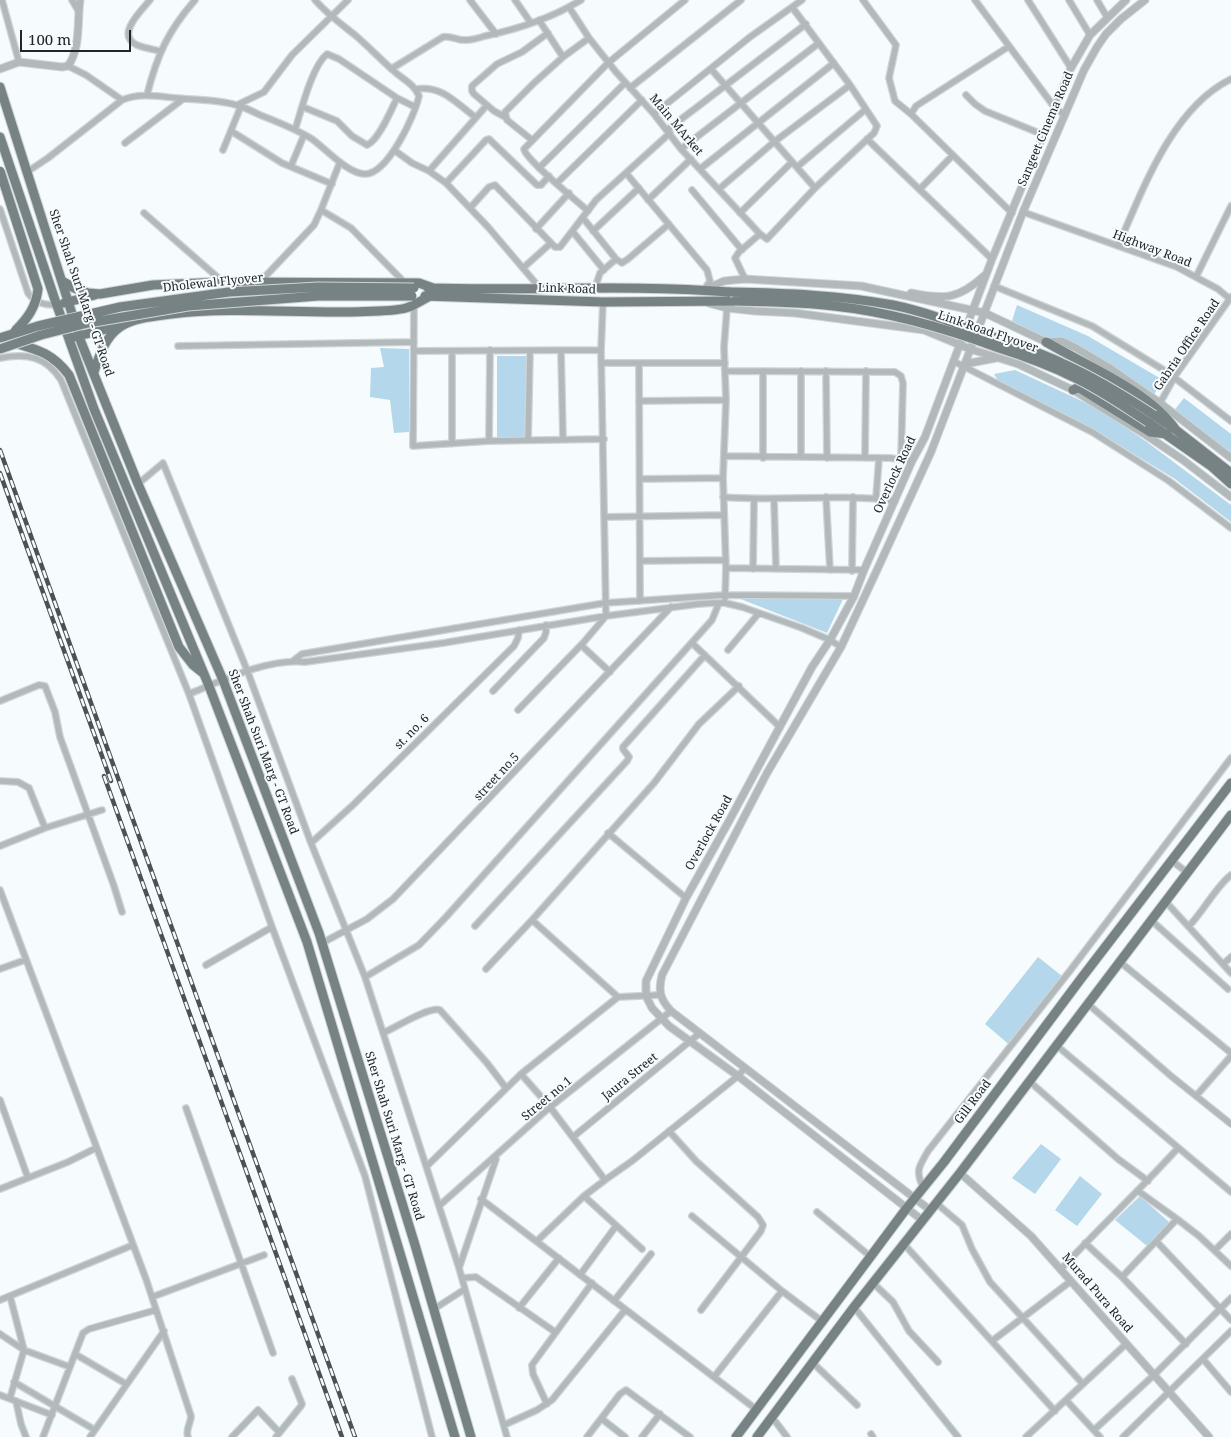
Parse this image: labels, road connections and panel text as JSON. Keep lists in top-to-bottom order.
{
  "streets": {
    "main road": [
      "Dholewal Flyover",
      "Link Road",
      "Sher Shah Suri Marg - GT Road",
      "Link Road Flyover",
      "Gill Road"
    ],
    "street": [
      "Main MArket",
      "Sangeet Cinema Road",
      "Highway Road",
      "Gabria Office Road",
      "Overlock Road",
      "st. no. 6",
      "street no.5",
      "Jaura Street",
      "Street no.1",
      "Murad Pura Road"
    ]
  },
  "crossings": [
    ["Sangeet Cinema Road", "Highway Road"],
    ["Sangeet Cinema Road", "Overlock Road"],
    ["Highway Road", "Gabria Office Road"],
    ["Dholewal Flyover", "Link Road"],
    ["Link Road", "Link Road Flyover"],
    ["Sher Shah Suri Marg - GT Road", "street no.5"]
  ],
  "scale_bar": "100 m"
}
